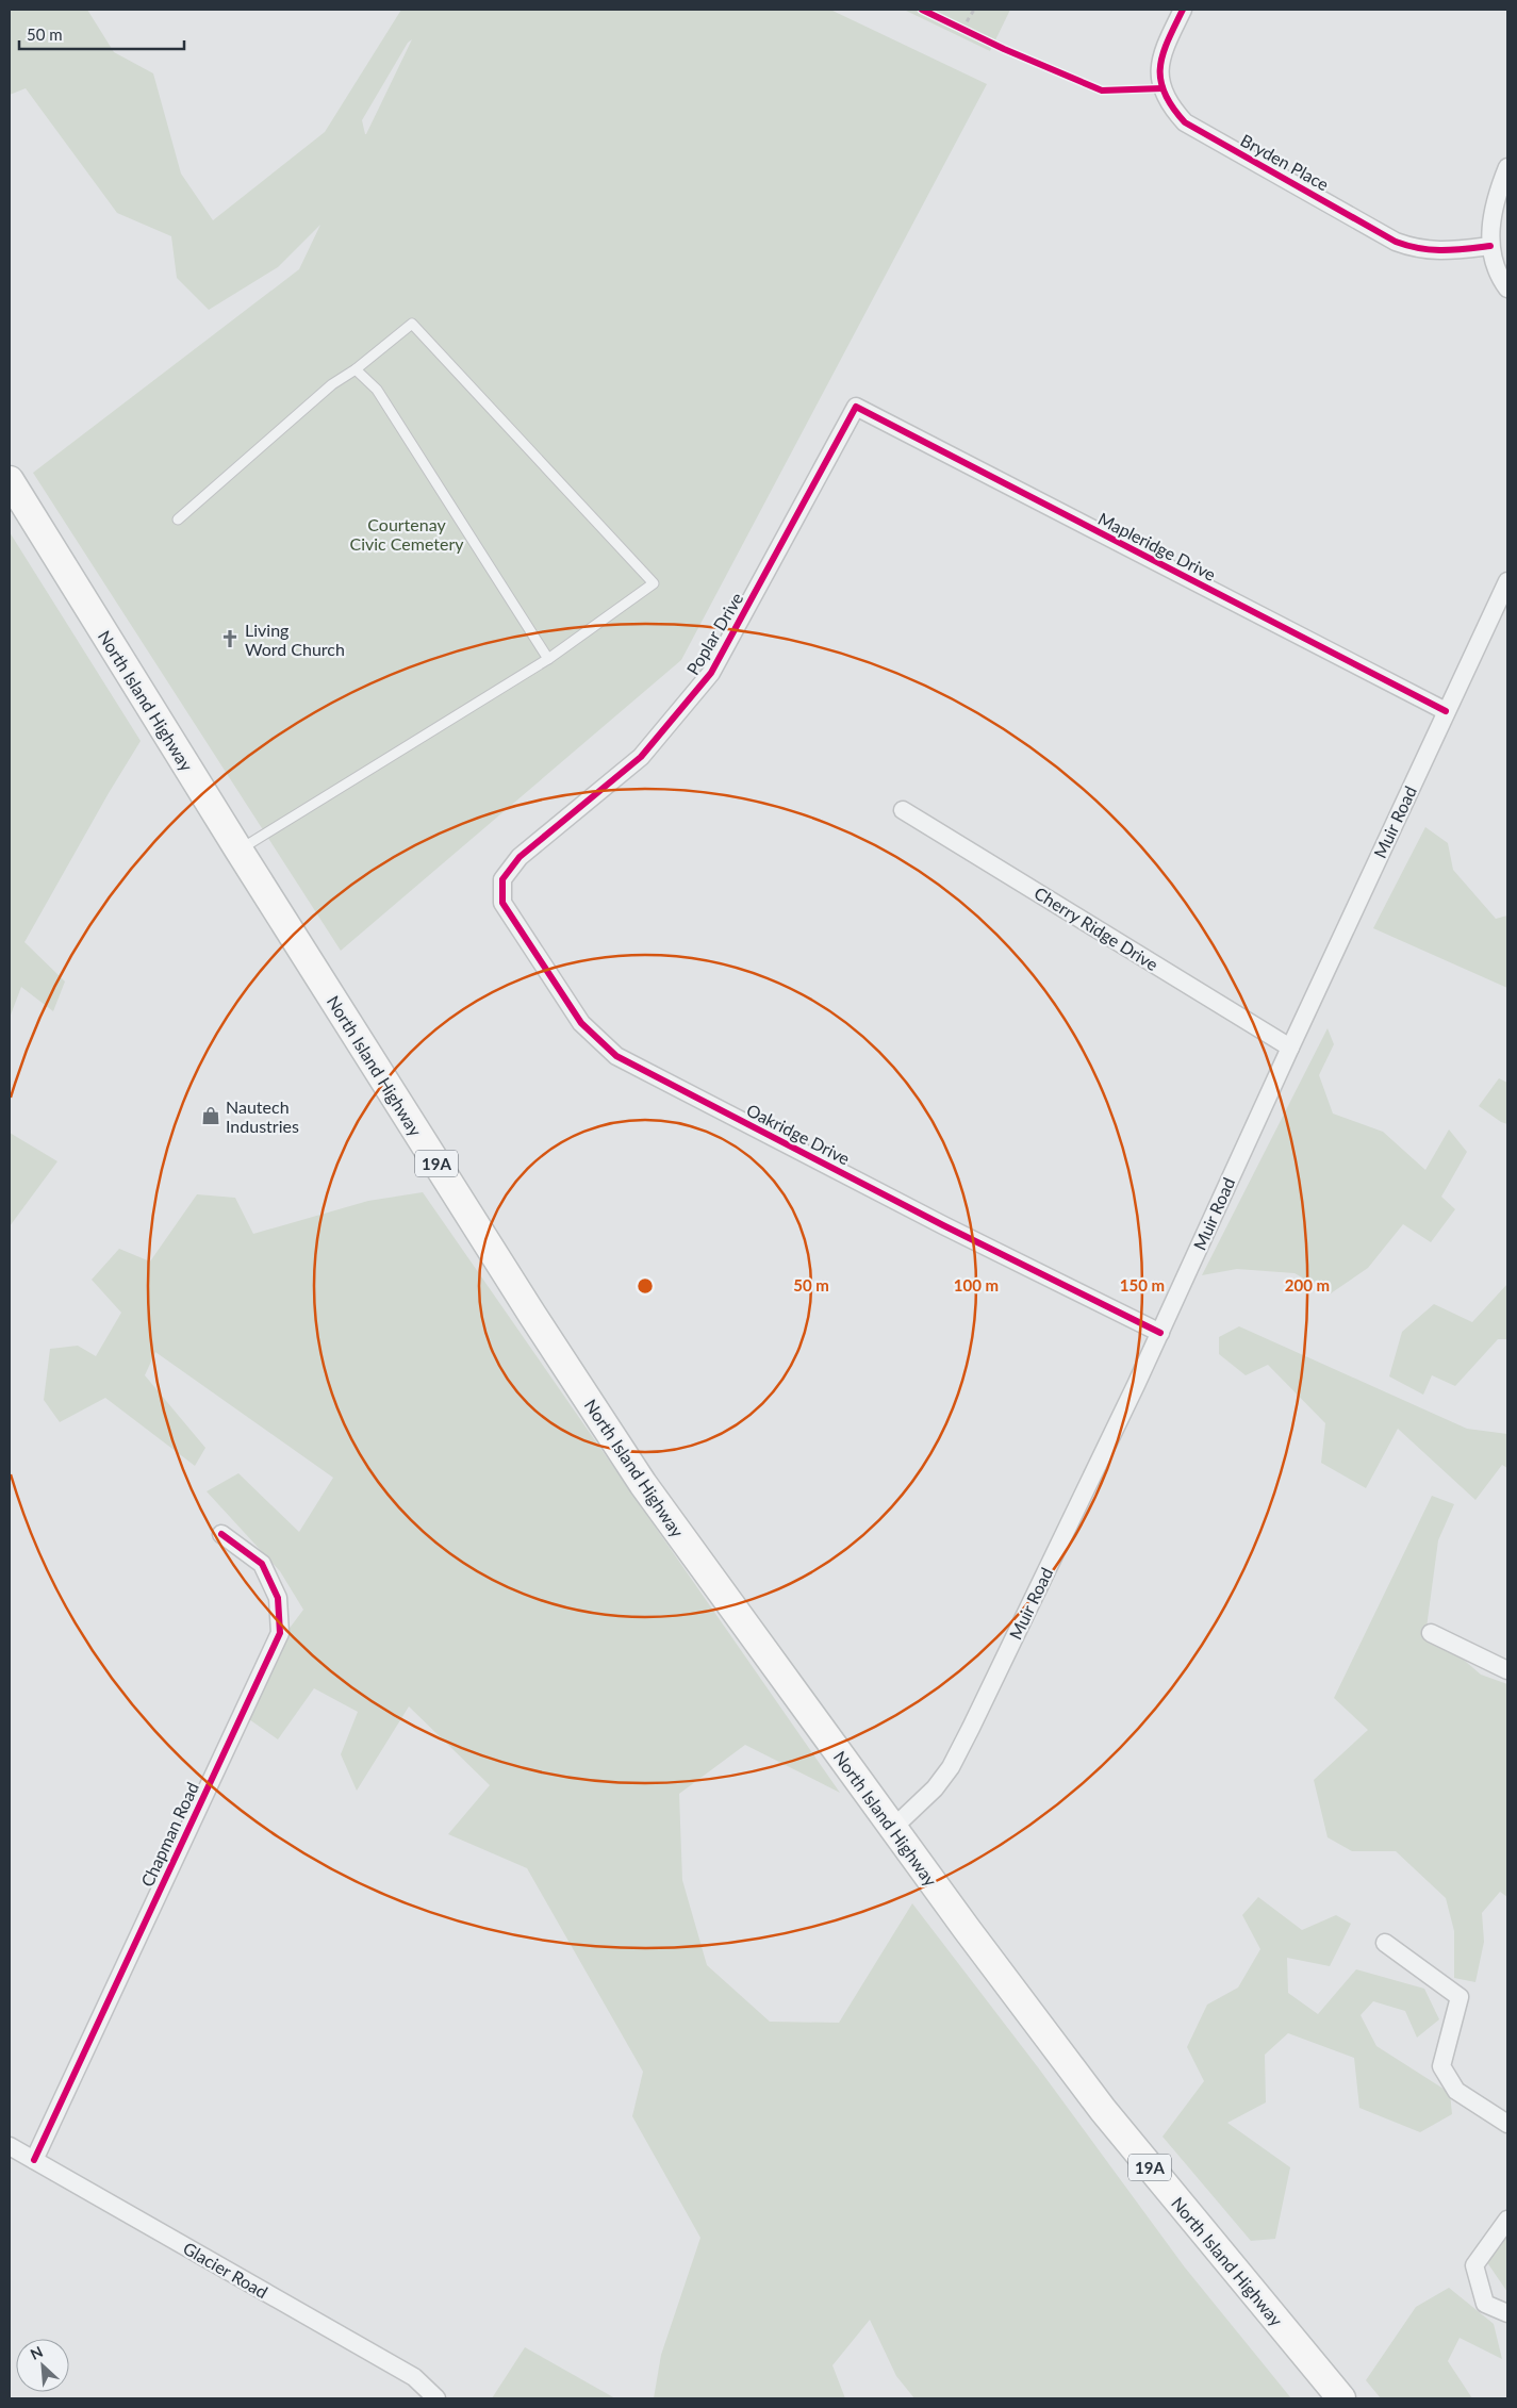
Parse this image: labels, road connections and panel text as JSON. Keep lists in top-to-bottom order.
{
  "streets": {
    "main road": ["North Island Highway", "19A"],
    "street": [
      "Bryden Place",
      "Mapleridge Drive",
      "Poplar Drive",
      "Muir Road",
      "Cherry Ridge Drive",
      "Oakridge Drive",
      "Chapman Road",
      "Glacier Road"
    ]
  },
  "crossings": [
    ["Mapleridge Drive", "Poplar Drive"],
    ["Mapleridge Drive", "Muir Road"],
    ["Poplar Drive", "Oakridge Drive"],
    ["North Island Highway", "Muir Road"],
    ["Muir Road", "Cherry Ridge Drive"],
    ["Muir Road", "Oakridge Drive"],
    ["Chapman Road", "Glacier Road"]
  ],
  "parks": ["Courtenay Civic Cemetery"],
  "places": {
    "church": ["Living Word Church"],
    "shop": ["Nautech Industries"]
  },
  "scale_bar": "50 m",
  "north": "top left",
  "rings": [
    "50 m",
    "100 m",
    "150 m",
    "200 m"
  ]
}
